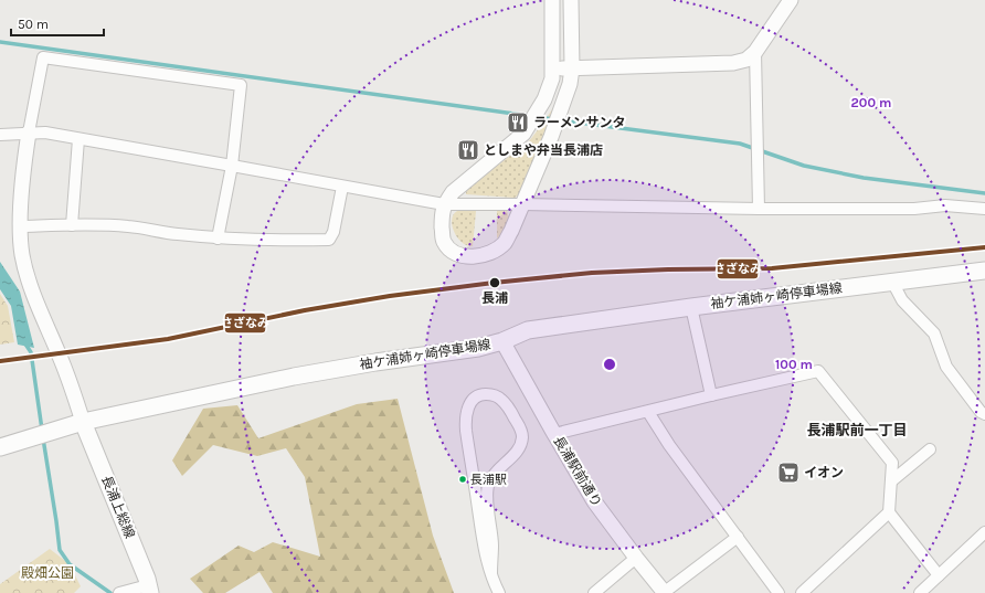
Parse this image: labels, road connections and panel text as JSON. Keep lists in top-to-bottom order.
{
  "streets": {
    "main road": ["袖ケ浦姉ヶ崎停車場線", "長浦上総線"],
    "street": ["長浦駅前通り"]
  },
  "crossings": [
    ["袖ケ浦姉ヶ崎停車場線", "長浦駅前通り"],
    ["袖ケ浦姉ヶ崎停車場線", "長浦上総線"]
  ],
  "districts": ["長浦駅前一丁目"],
  "parks": ["殿畑公園"],
  "places": {
    "restaurant": ["ラーメンサンタ", "としまや弁当長浦店"],
    "other": ["長浦", "長浦駅"],
    "supermarket": ["イオン"]
  },
  "lines": ["transit line さざなみ"],
  "scale_bar": "50 m",
  "rings": ["200 m", "100 m"]
}
